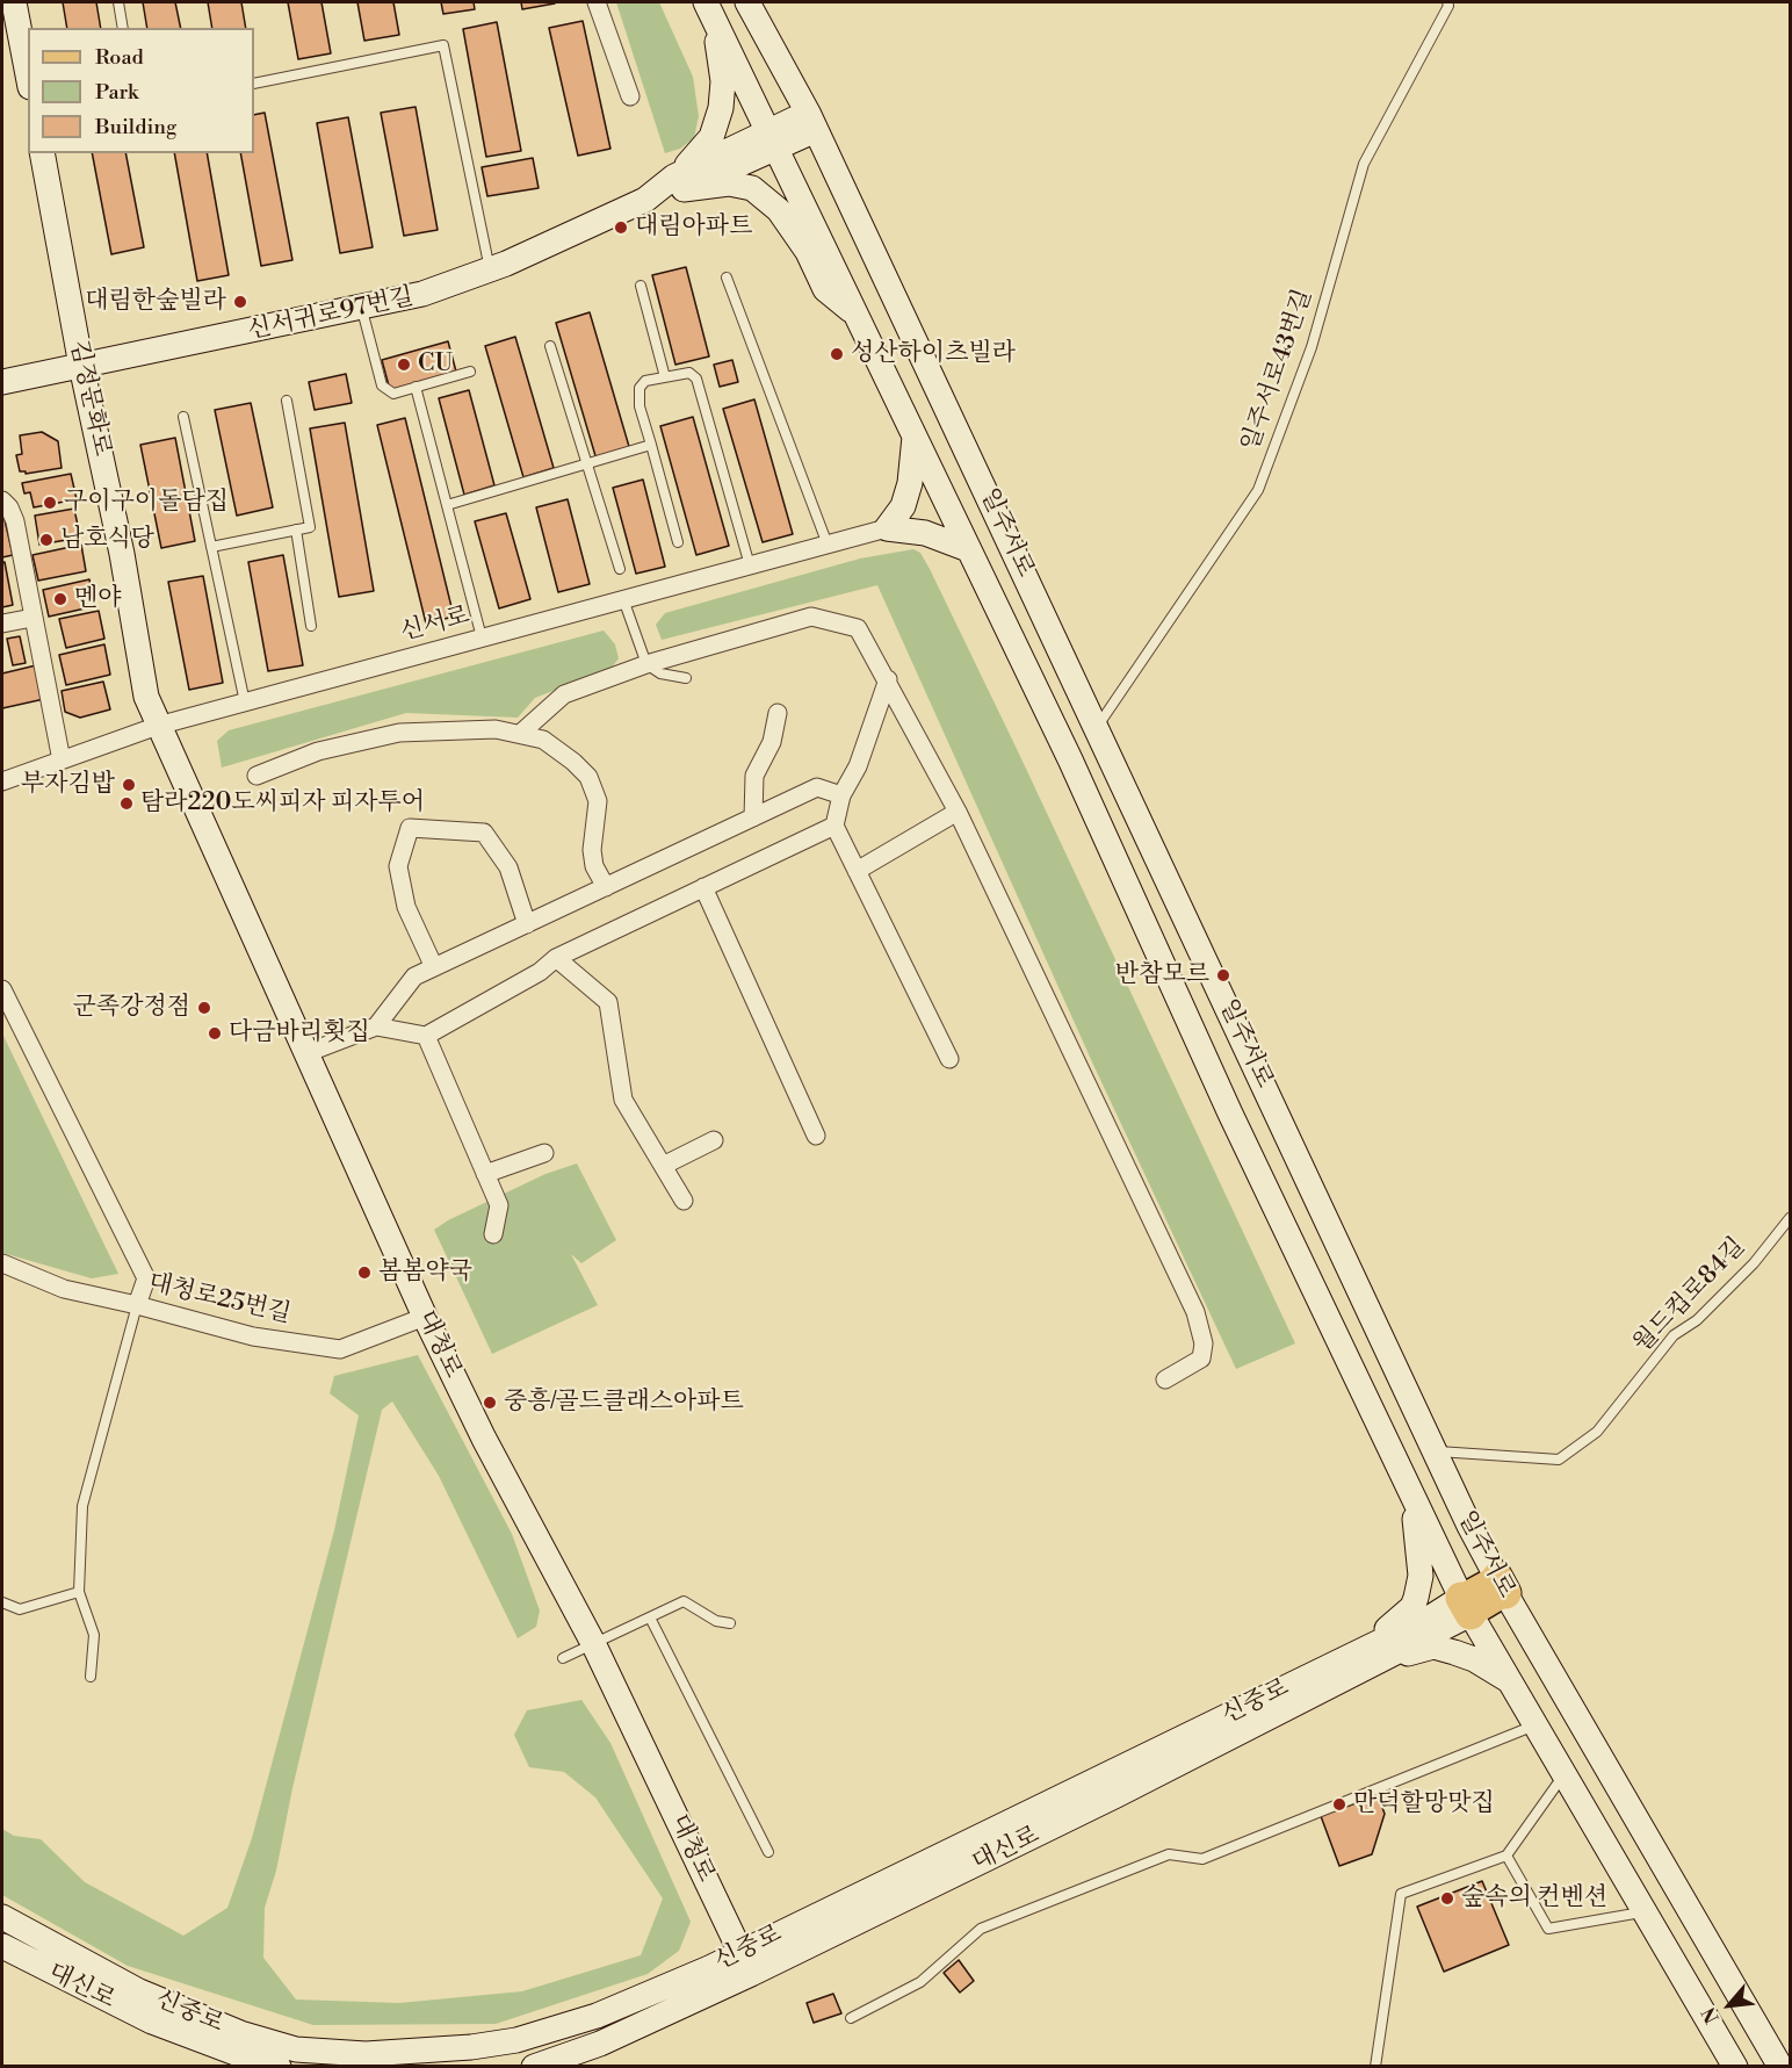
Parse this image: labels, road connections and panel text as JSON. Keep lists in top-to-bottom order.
{
  "streets": {
    "main road": [
      "신서귀로97번길",
      "김정문화로",
      "일주서로",
      "대청로",
      "신중로",
      "대신로"
    ],
    "street": ["신서로", "대청로25번길"],
    "lane": ["일주서로43번길", "월드컵로84길"]
  },
  "crossings": [
    ["신서귀로97번길", "김정문화로"],
    ["신서귀로97번길", "일주서로"],
    ["일주서로43번길", "일주서로"],
    ["김정문화로", "신서로"],
    ["김정문화로", "대청로"],
    ["일주서로", "월드컵로84길"],
    ["신서로", "대청로"],
    ["대청로25번길", "대청로"],
    ["대청로", "신중로"],
    ["대청로", "대신로"],
    ["신중로", "대신로"]
  ],
  "places": [
    "대림아파트",
    "대림한숲빌라",
    "성산하이츠빌라",
    "CU",
    "구이구이돌담집",
    "남호식당",
    "멘야",
    "부자김밥",
    "탐라220도씨피자 피자투어",
    "반참모르",
    "군족강정점",
    "다금바리횟집",
    "봄봄약국",
    "중흥/골드클래스아파트",
    "만덕할망맛집",
    "숲속의 컨벤션"
  ],
  "legend": ["Road", "Park", "Building"],
  "north": "bottom left"
}
